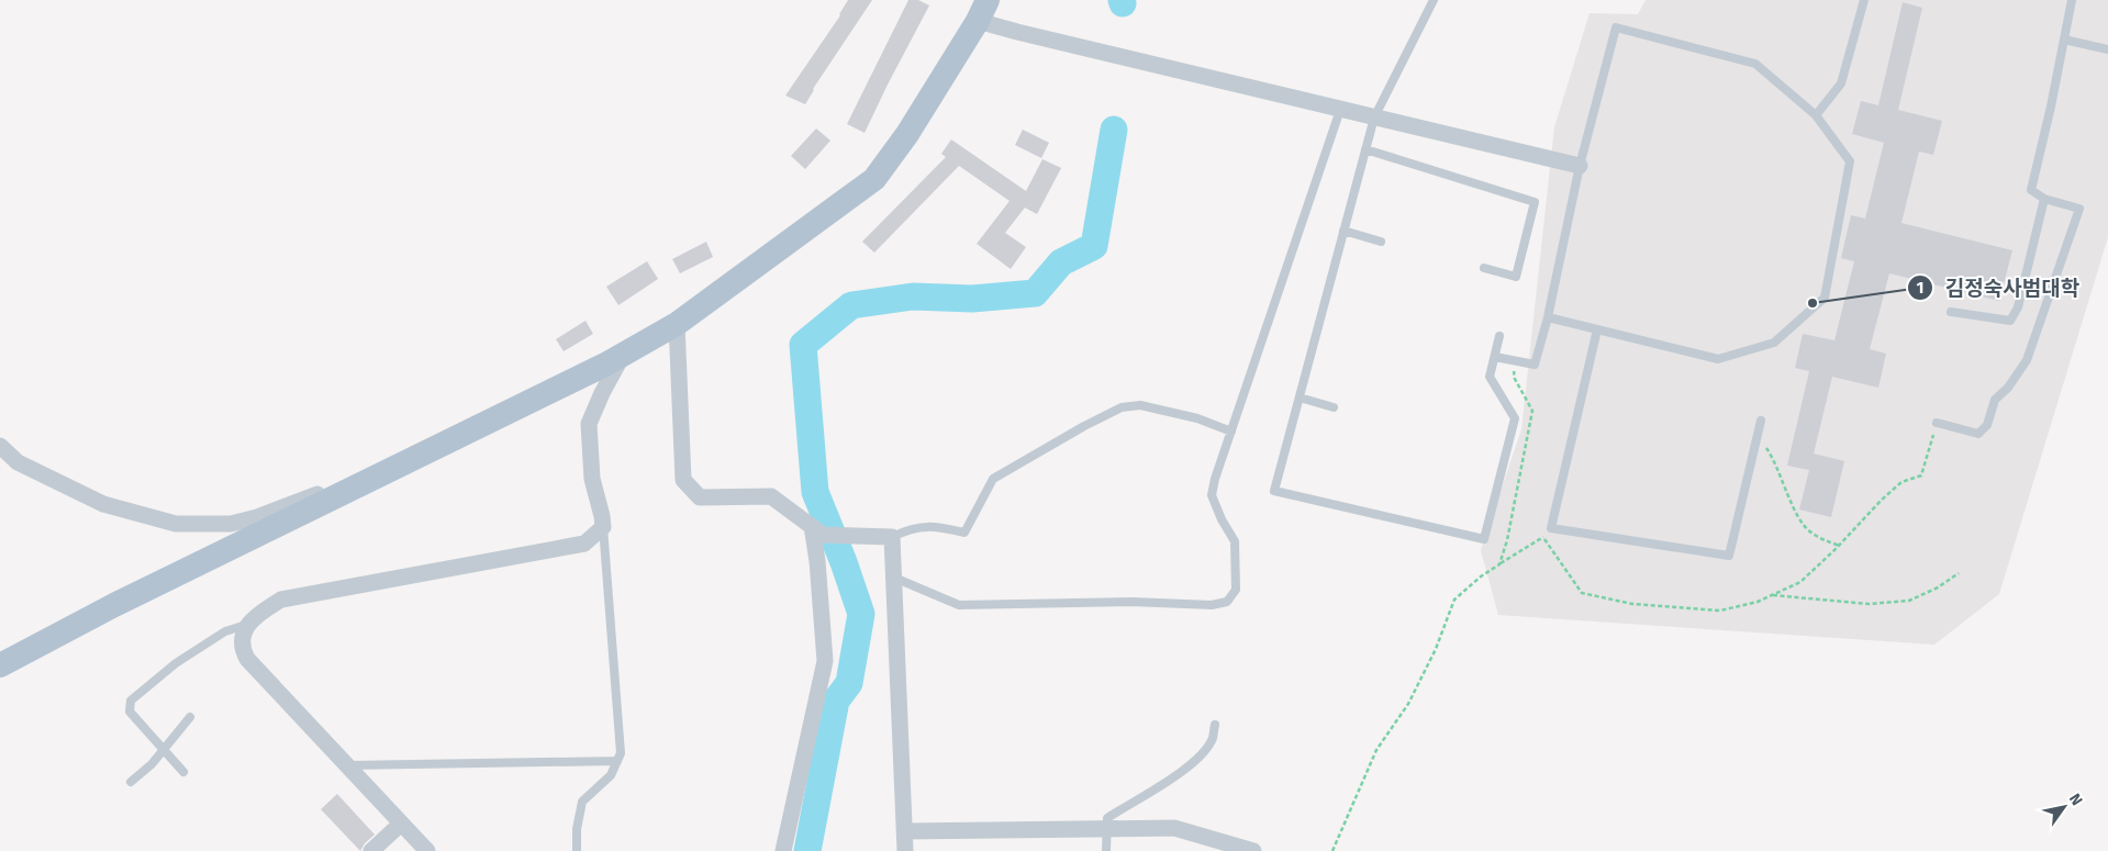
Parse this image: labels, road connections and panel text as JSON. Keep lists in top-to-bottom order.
{
  "places": ["김정숙사범대학"],
  "north": "top right"
}
